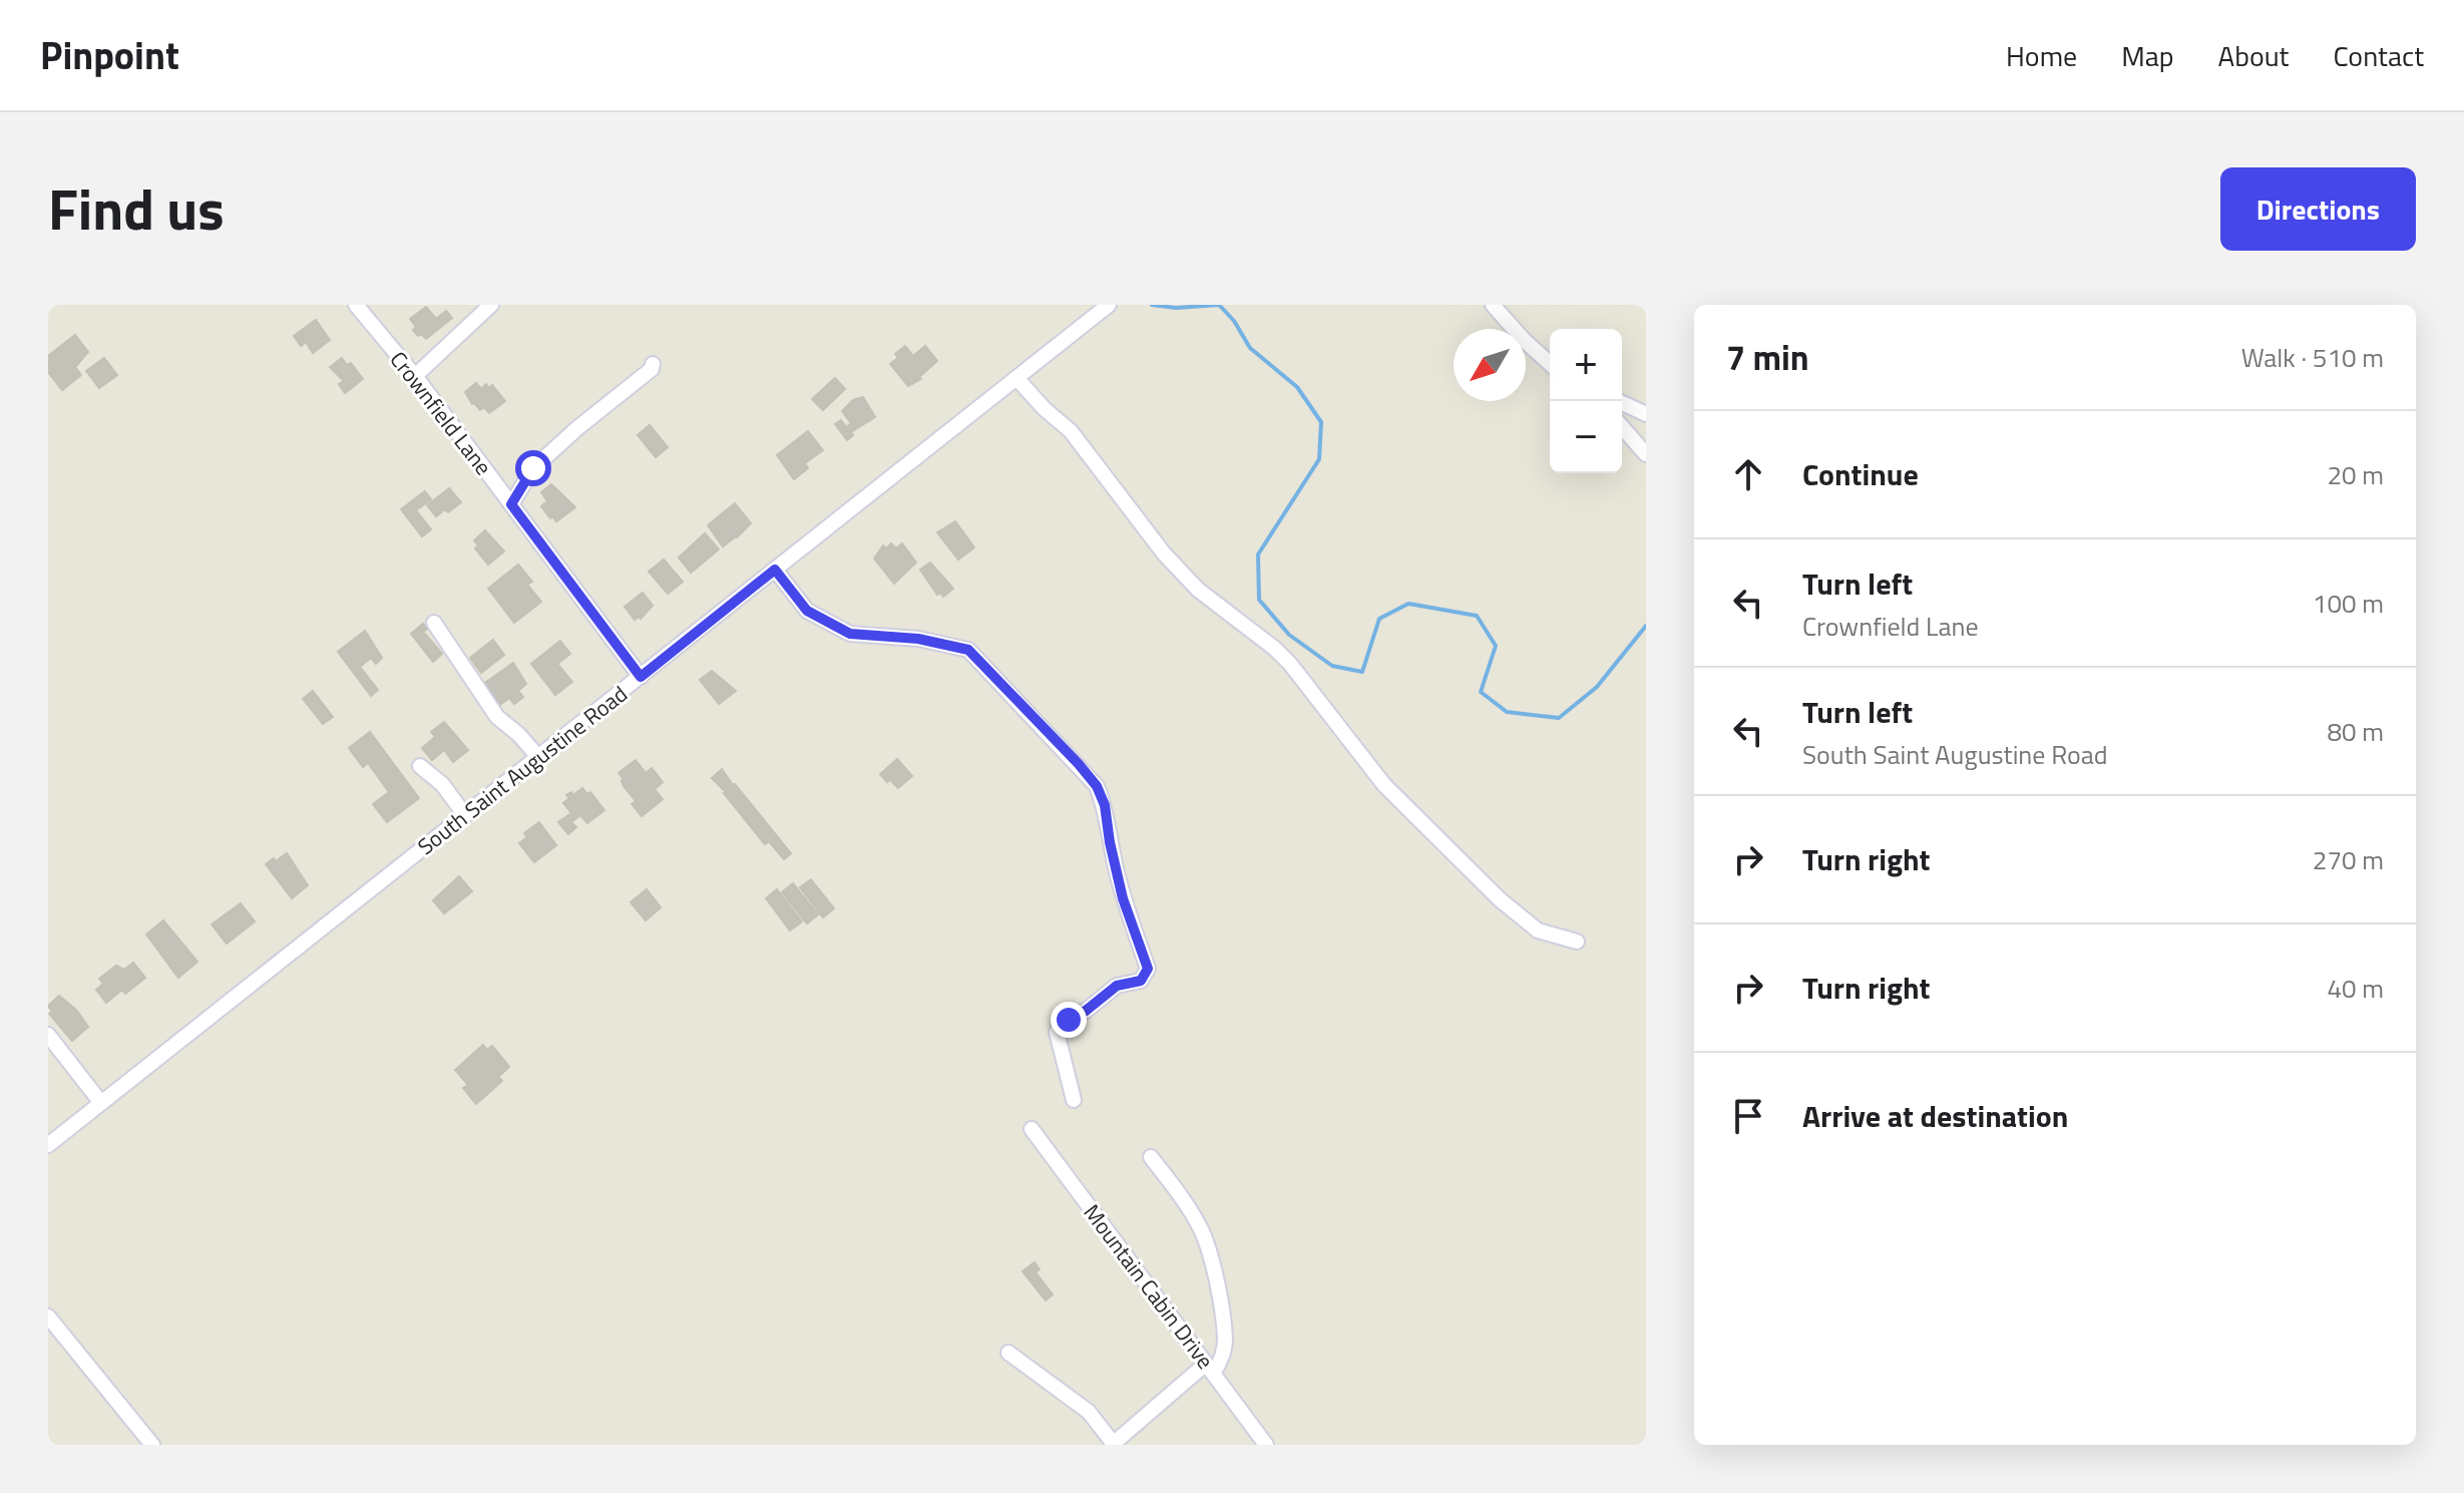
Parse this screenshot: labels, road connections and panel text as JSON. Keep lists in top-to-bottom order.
{
  "streets": {
    "street": ["Crownfield Lane", "South Saint Augustine Road", "Mountain Cabin Drive"]
  },
  "crossings": [
    ["Crownfield Lane", "South Saint Augustine Road"]
  ],
  "north": "bottom left",
  "page": {
    "header": "Pinpoint",
    "nav": [
      "Home",
      "Map",
      "About",
      "Contact"
    ],
    "title": "Find us",
    "buttons": "Directions",
    "heading": ["7 min", "Walk · 510 m"],
    "map_buttons": ["+", "−"],
    "list": [
      ["Continue", "20 m"],
      ["Turn left", "Crownfield Lane", "100 m"],
      ["Turn left", "South Saint Augustine Road", "80 m"],
      ["Turn right", "270 m"],
      ["Turn right", "40 m"],
      "Arrive at destination"
    ]
  }
}
